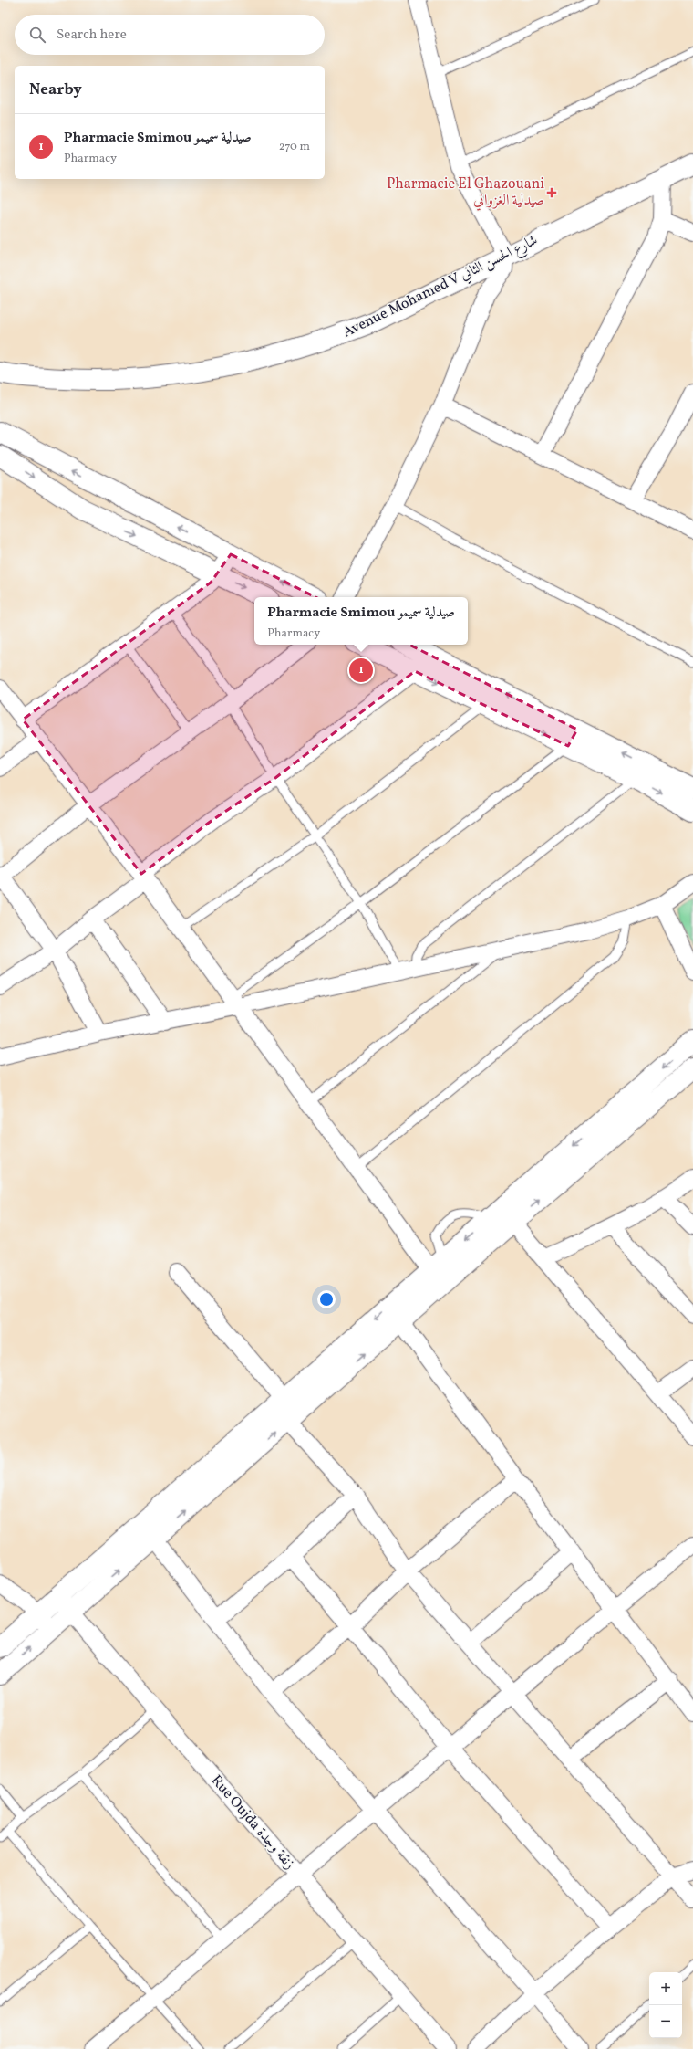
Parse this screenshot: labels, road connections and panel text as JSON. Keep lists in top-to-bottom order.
{
  "streets": {
    "main road": ["Avenue Mohamed V شارع الحسن الثاني"],
    "street": ["Rue Oujda زنقة وجدة"]
  },
  "places": {
    "health": ["Pharmacie El Ghazouani صيدلية الغزواني"]
  },
  "page": {
    "search": "Search here",
    "heading": "Nearby",
    "list": [
      {
        "mark": "1",
        "name": "Pharmacie Smimou صيدلية سميمو",
        "note": "Pharmacy",
        "value": "270 m"
      }
    ],
    "popup": ["Pharmacie Smimou صيدلية سميمو", "Pharmacy"],
    "pins": "1",
    "map_buttons": ["+", "−"]
  }
}
